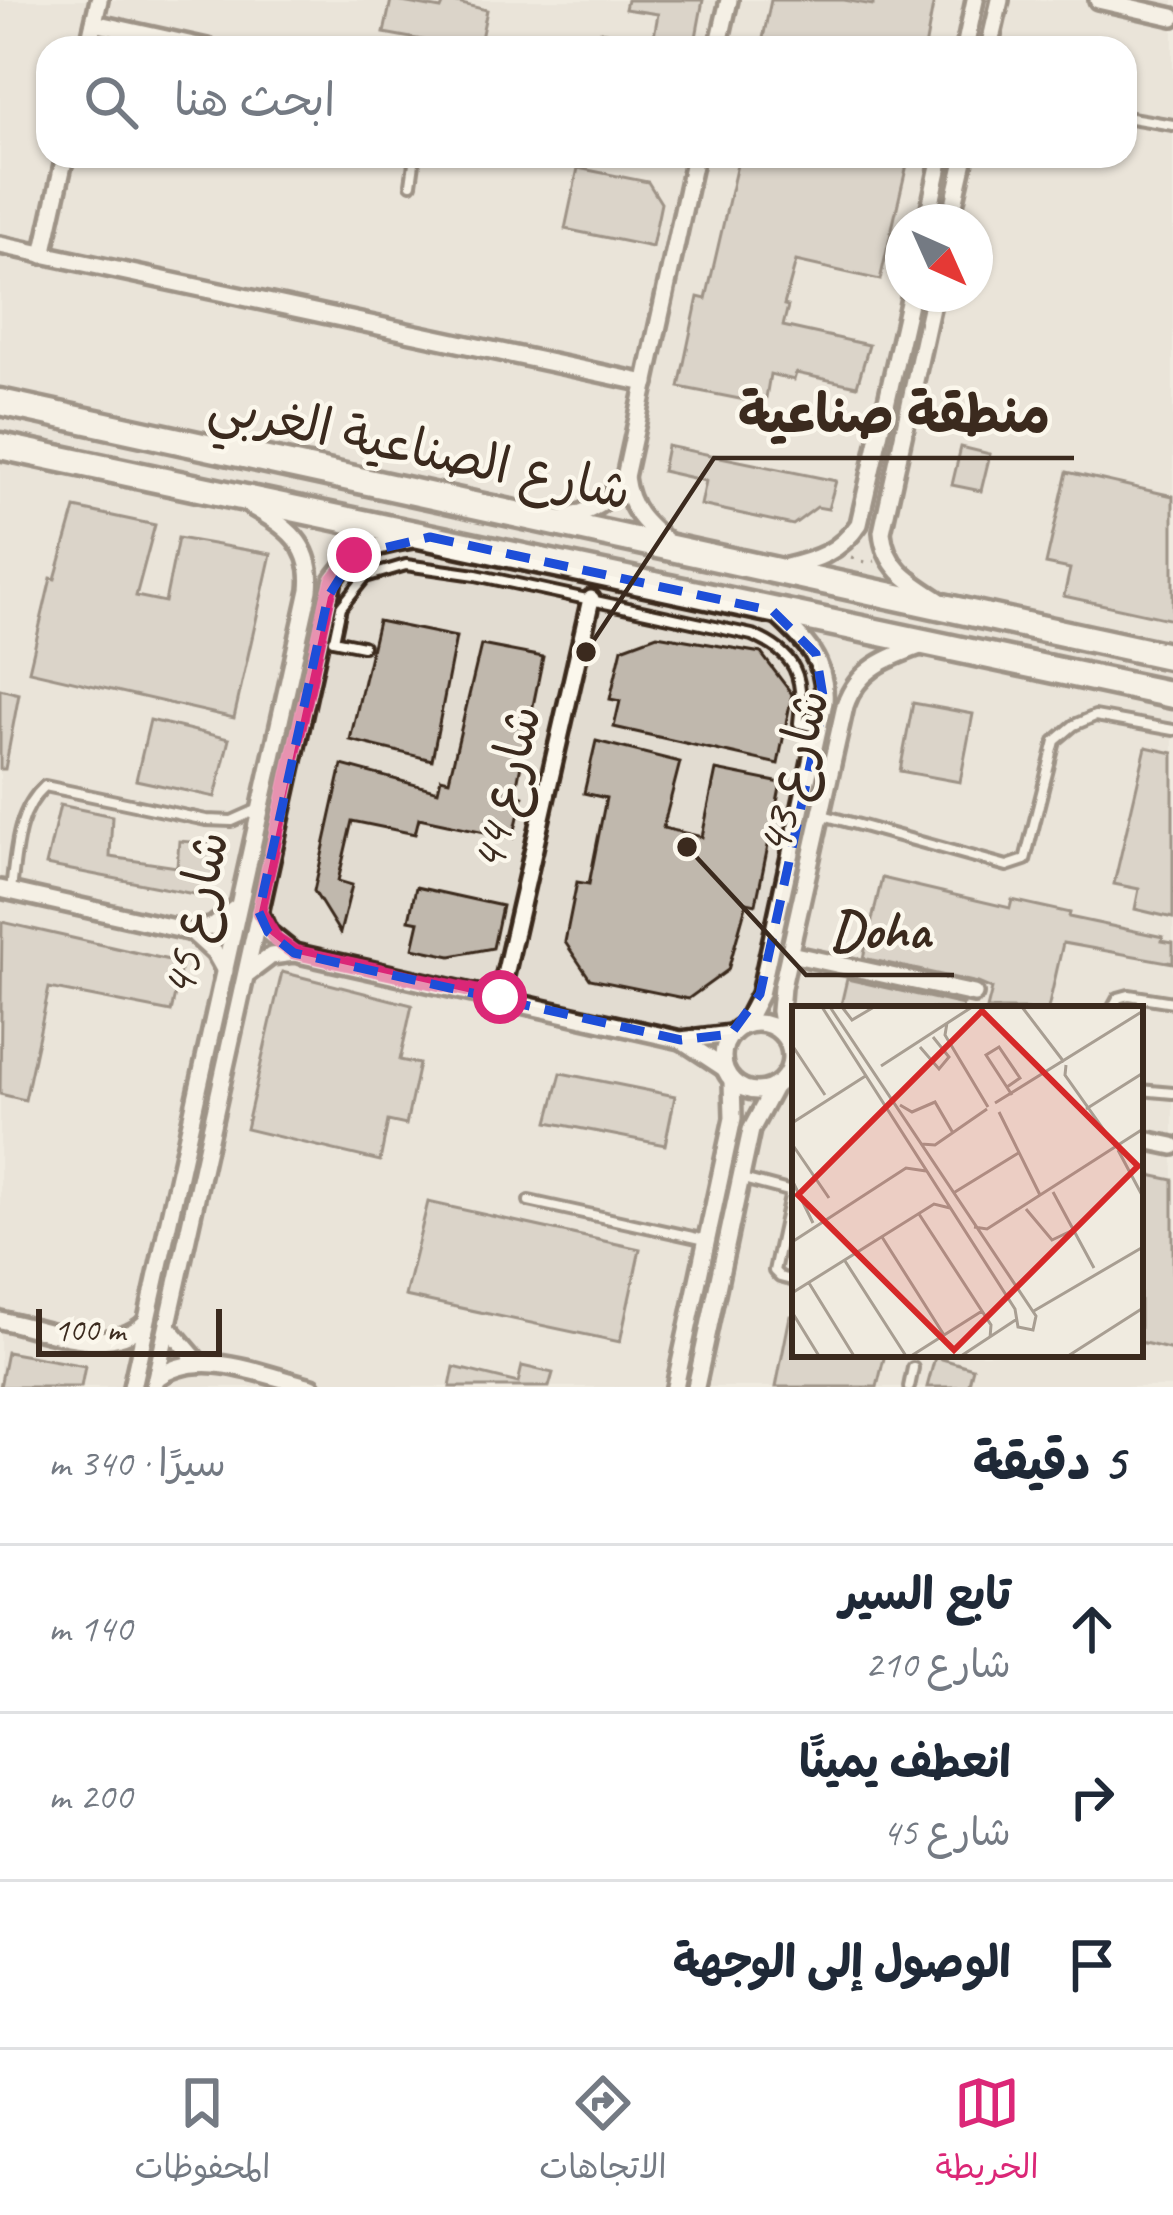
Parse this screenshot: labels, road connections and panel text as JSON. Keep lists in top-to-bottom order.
{
  "streets": {
    "main road": ["شارع الصناعية الغربي"],
    "street": ["شارع 43", "شارع 44", "شارع 45"]
  },
  "crossings": [
    ["شارع الصناعية الغربي", "شارع 43"],
    ["شارع الصناعية الغربي", "شارع 45"]
  ],
  "places": ["منطقة صناعية", "Doha"],
  "scale_bar": "100 m",
  "north": "bottom right",
  "page": {
    "search": "ابحث هنا",
    "scale": "100 m",
    "heading": ["5 دقيقة", "سيرًا · 340 m"],
    "list": [
      ["تابع السير", "شارع 210", "140 m"],
      ["انعطف يمينًا", "شارع 45", "200 m"],
      "الوصول إلى الوجهة"
    ],
    "nav": ["الخريطة", "الاتجاهات", "المحفوظات"]
  }
}
